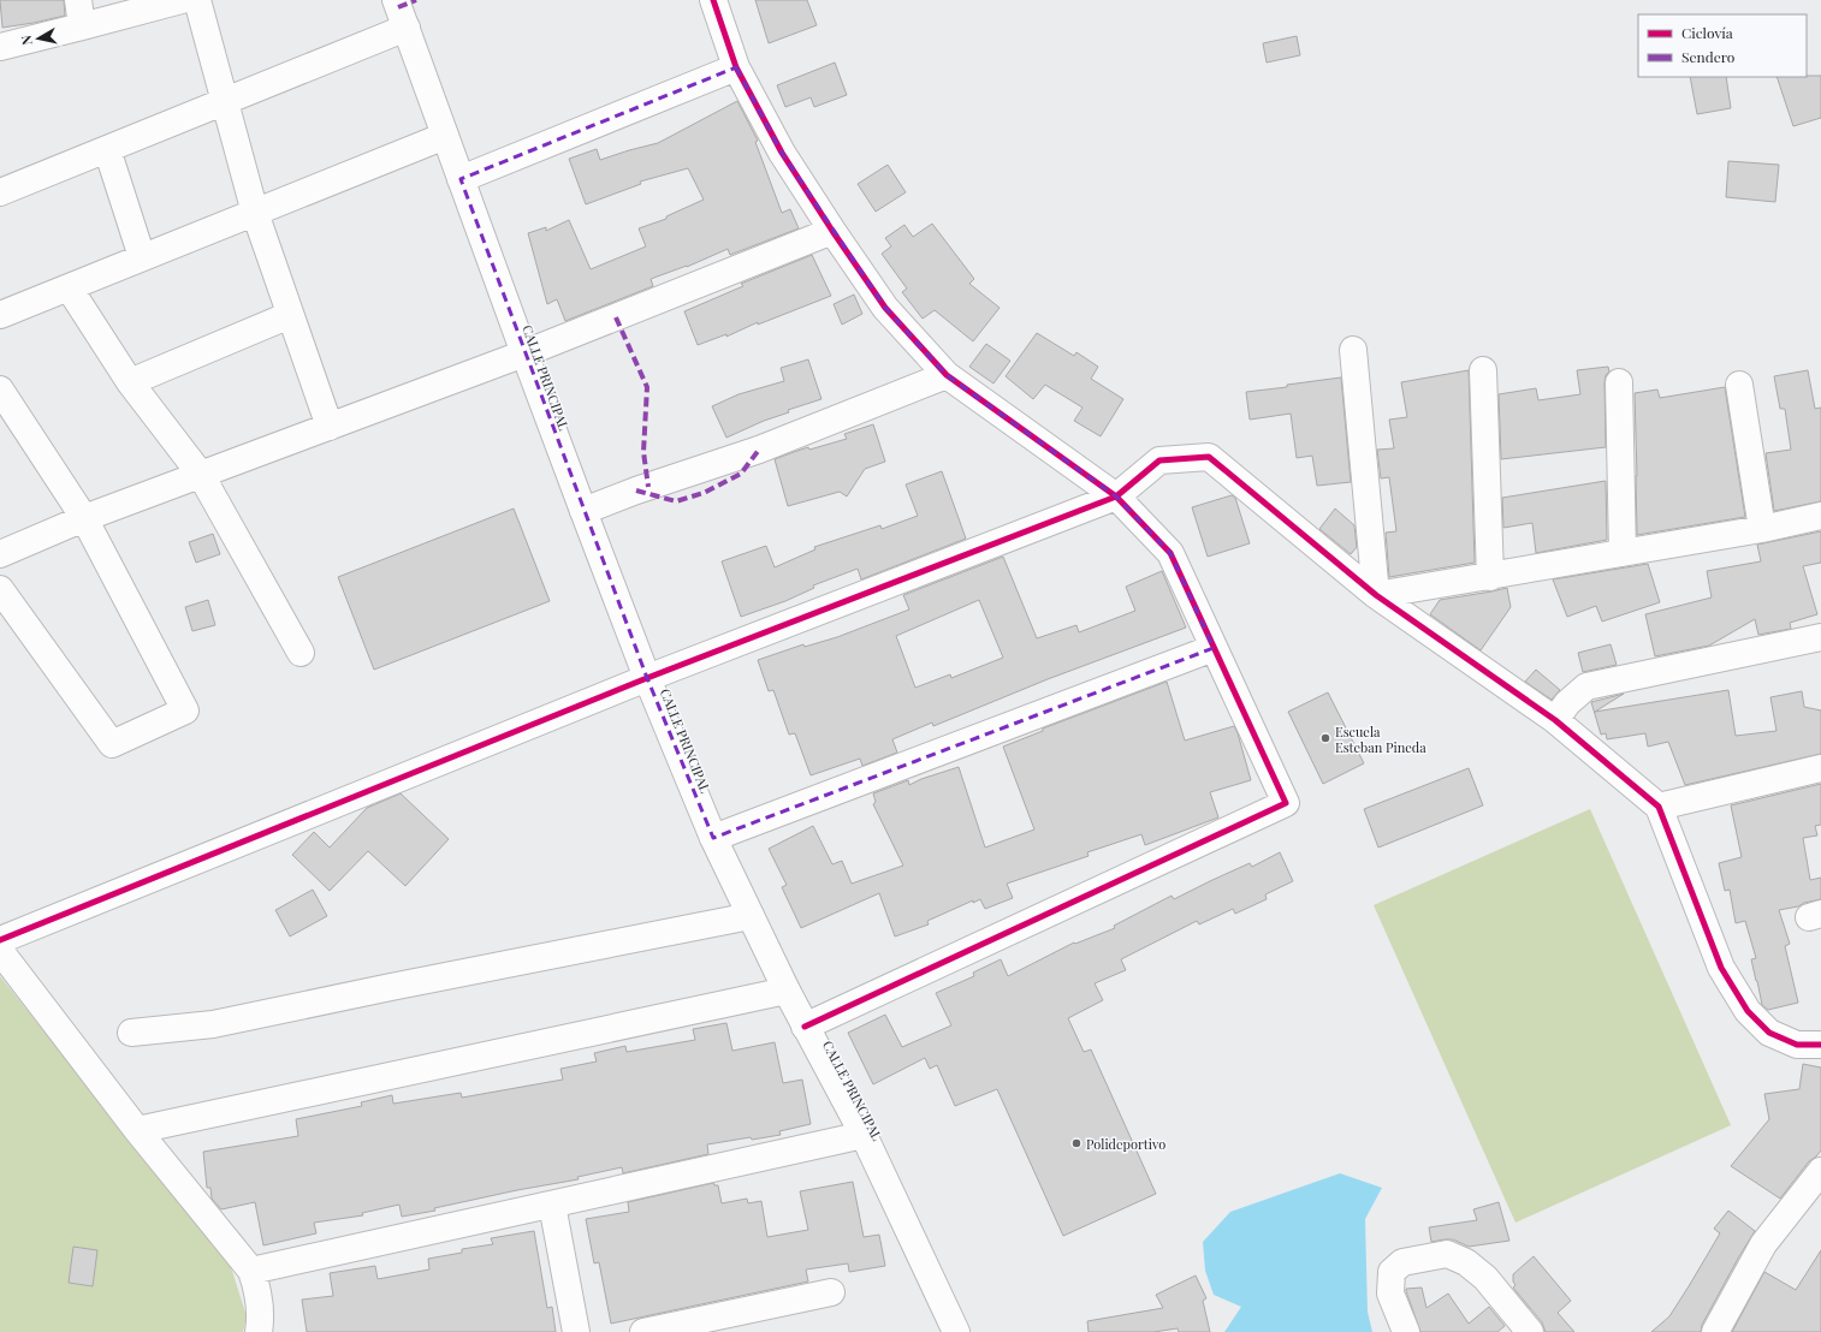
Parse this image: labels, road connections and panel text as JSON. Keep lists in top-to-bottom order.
{
  "streets": {
    "street": ["CALLE PRINCIPAL"]
  },
  "places": ["Escuela Esteban Pineda", "Polideportivo"],
  "legend": ["Ciclovía", "Sendero"],
  "north": "left"
}
